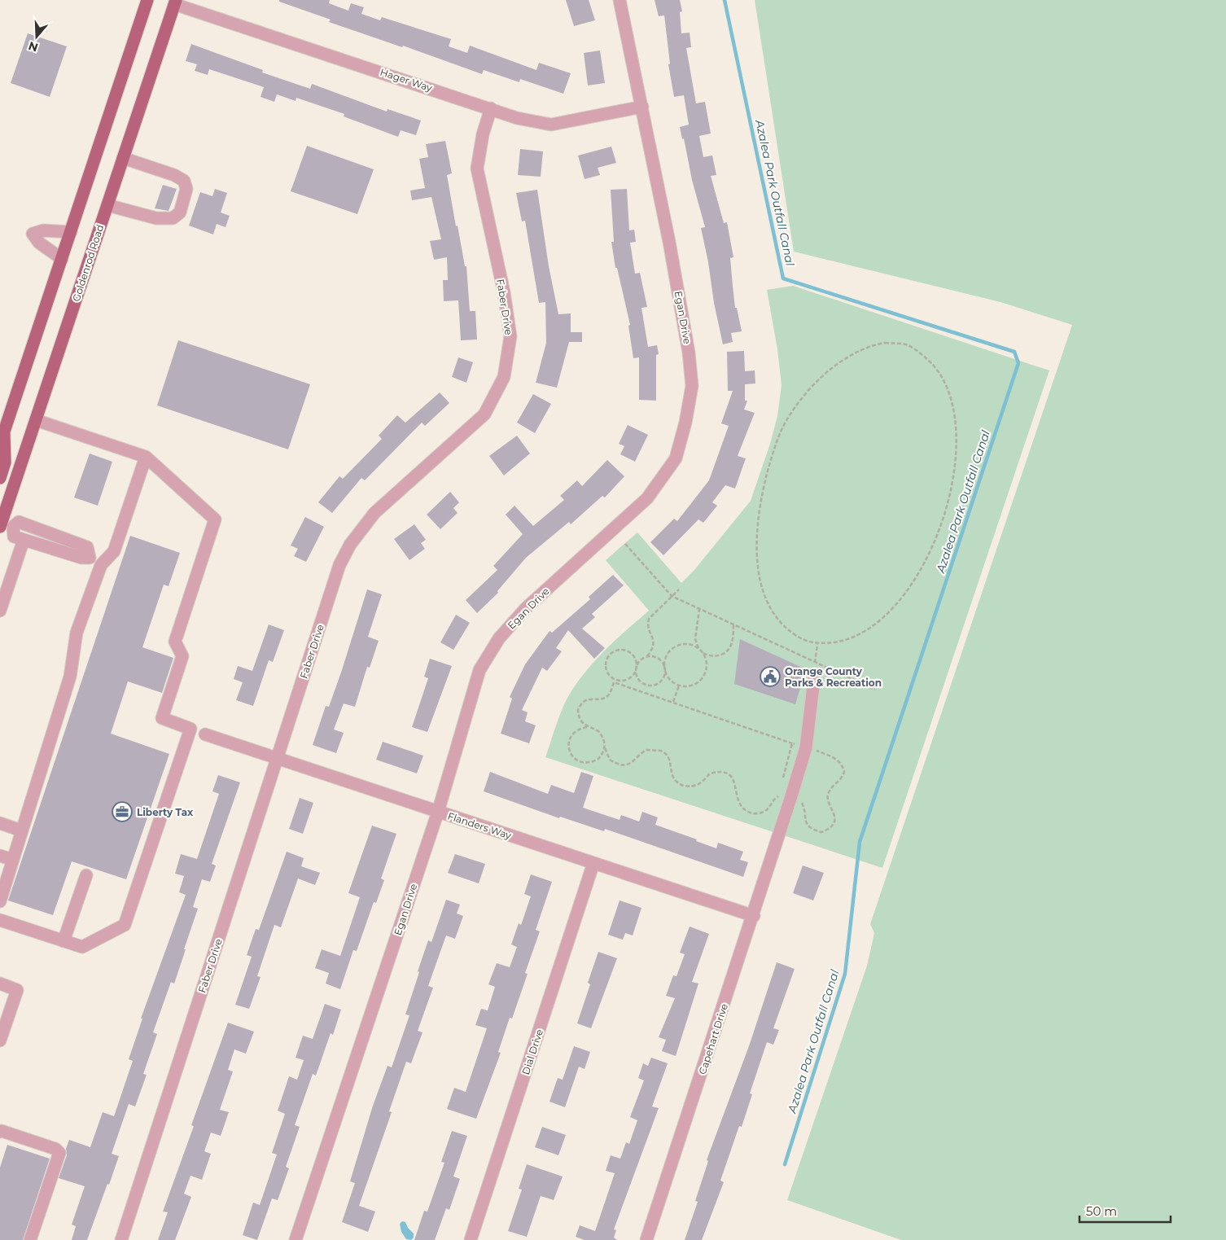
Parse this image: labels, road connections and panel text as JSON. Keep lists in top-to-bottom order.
{
  "streets": {
    "main road": ["Goldenrod Road"],
    "street": [
      "Hager Way",
      "Faber Drive",
      "Egan Drive",
      "Flanders Way",
      "Capehart Drive",
      "Dial Drive"
    ]
  },
  "crossings": [
    ["Hager Way", "Goldenrod Road"],
    ["Hager Way", "Faber Drive"],
    ["Hager Way", "Egan Drive"],
    ["Faber Drive", "Flanders Way"],
    ["Egan Drive", "Flanders Way"],
    ["Flanders Way", "Capehart Drive"],
    ["Flanders Way", "Dial Drive"]
  ],
  "water": ["Azalea Park Outfall Canal"],
  "places": {
    "public building": ["Orange County Parks & Recreation"],
    "office": ["Liberty Tax"]
  },
  "scale_bar": "50 m",
  "north": "bottom"
}
